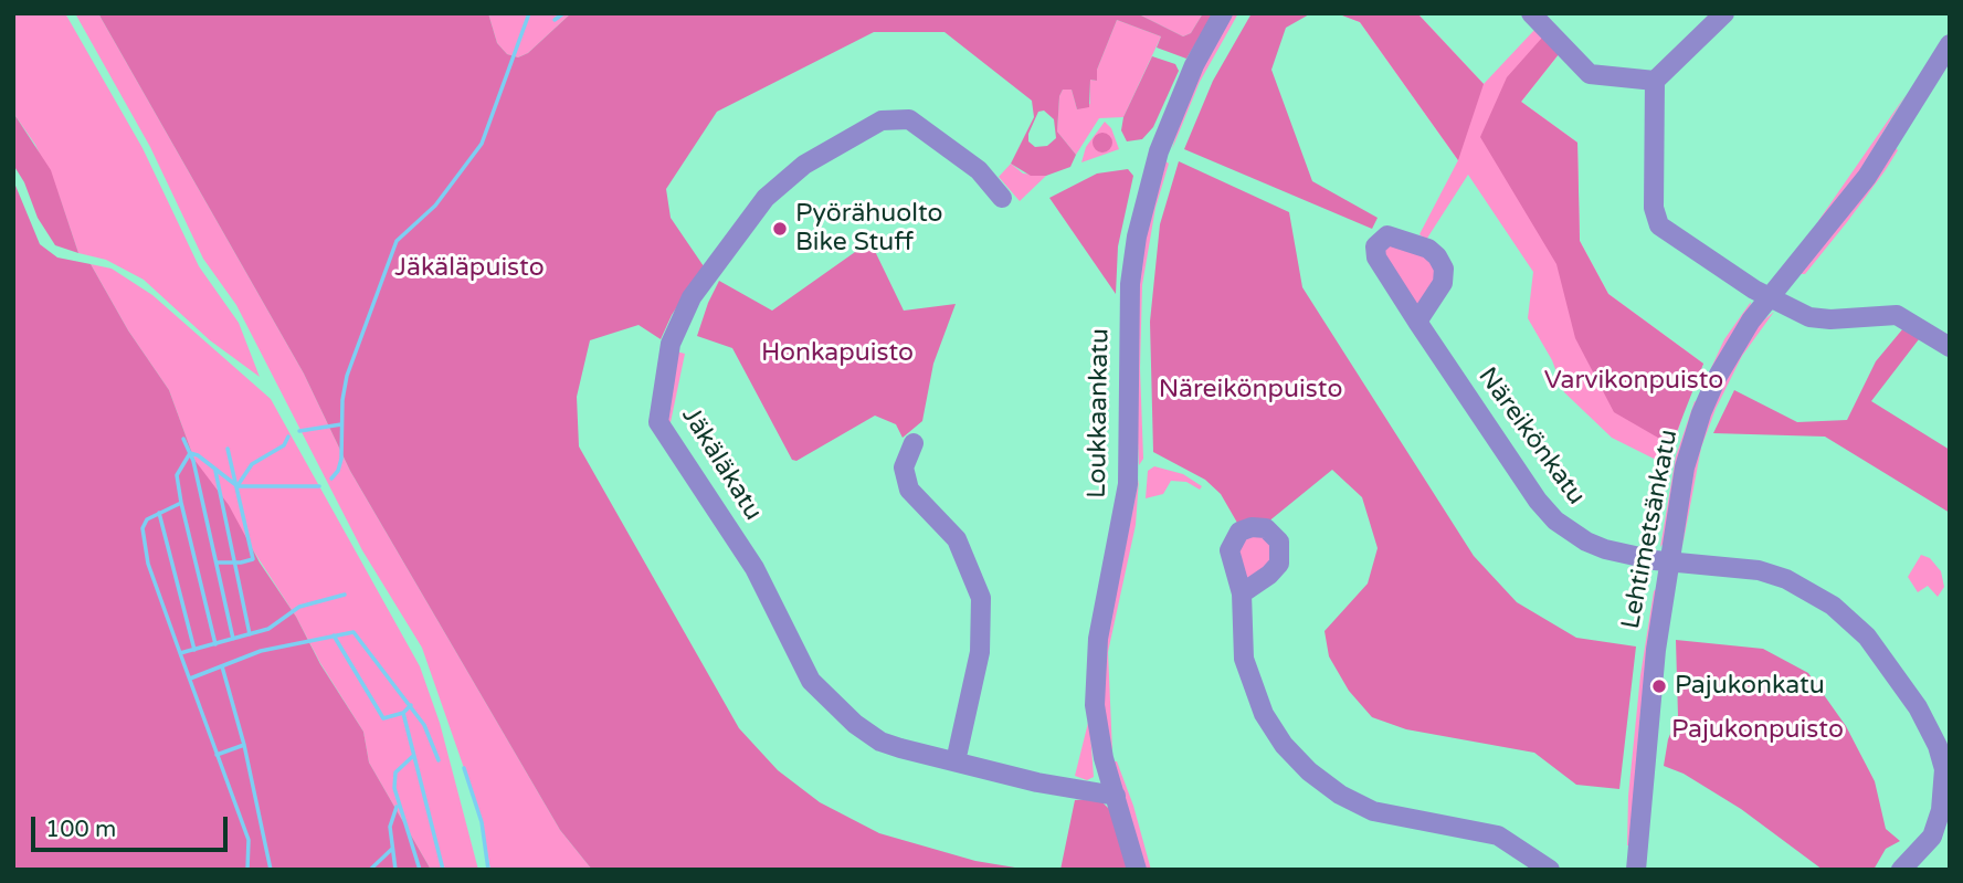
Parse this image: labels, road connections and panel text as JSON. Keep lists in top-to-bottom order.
{
  "streets": {
    "street": [
      "Loukkaankatu",
      "Näreikönkatu",
      "Jäkäläkatu",
      "Lehtimetsänkatu"
    ]
  },
  "crossings": [
    ["Loukkaankatu", "Jäkäläkatu"],
    ["Näreikönkatu", "Lehtimetsänkatu"]
  ],
  "parks": [
    "Jäkäläpuisto",
    "Honkapuisto",
    "Varvikonpuisto",
    "Näreikönpuisto",
    "Pajukonpuisto"
  ],
  "places": ["Pyörähuolto Bike Stuff", "Pajukonkatu"],
  "scale_bar": "100 m"
}
